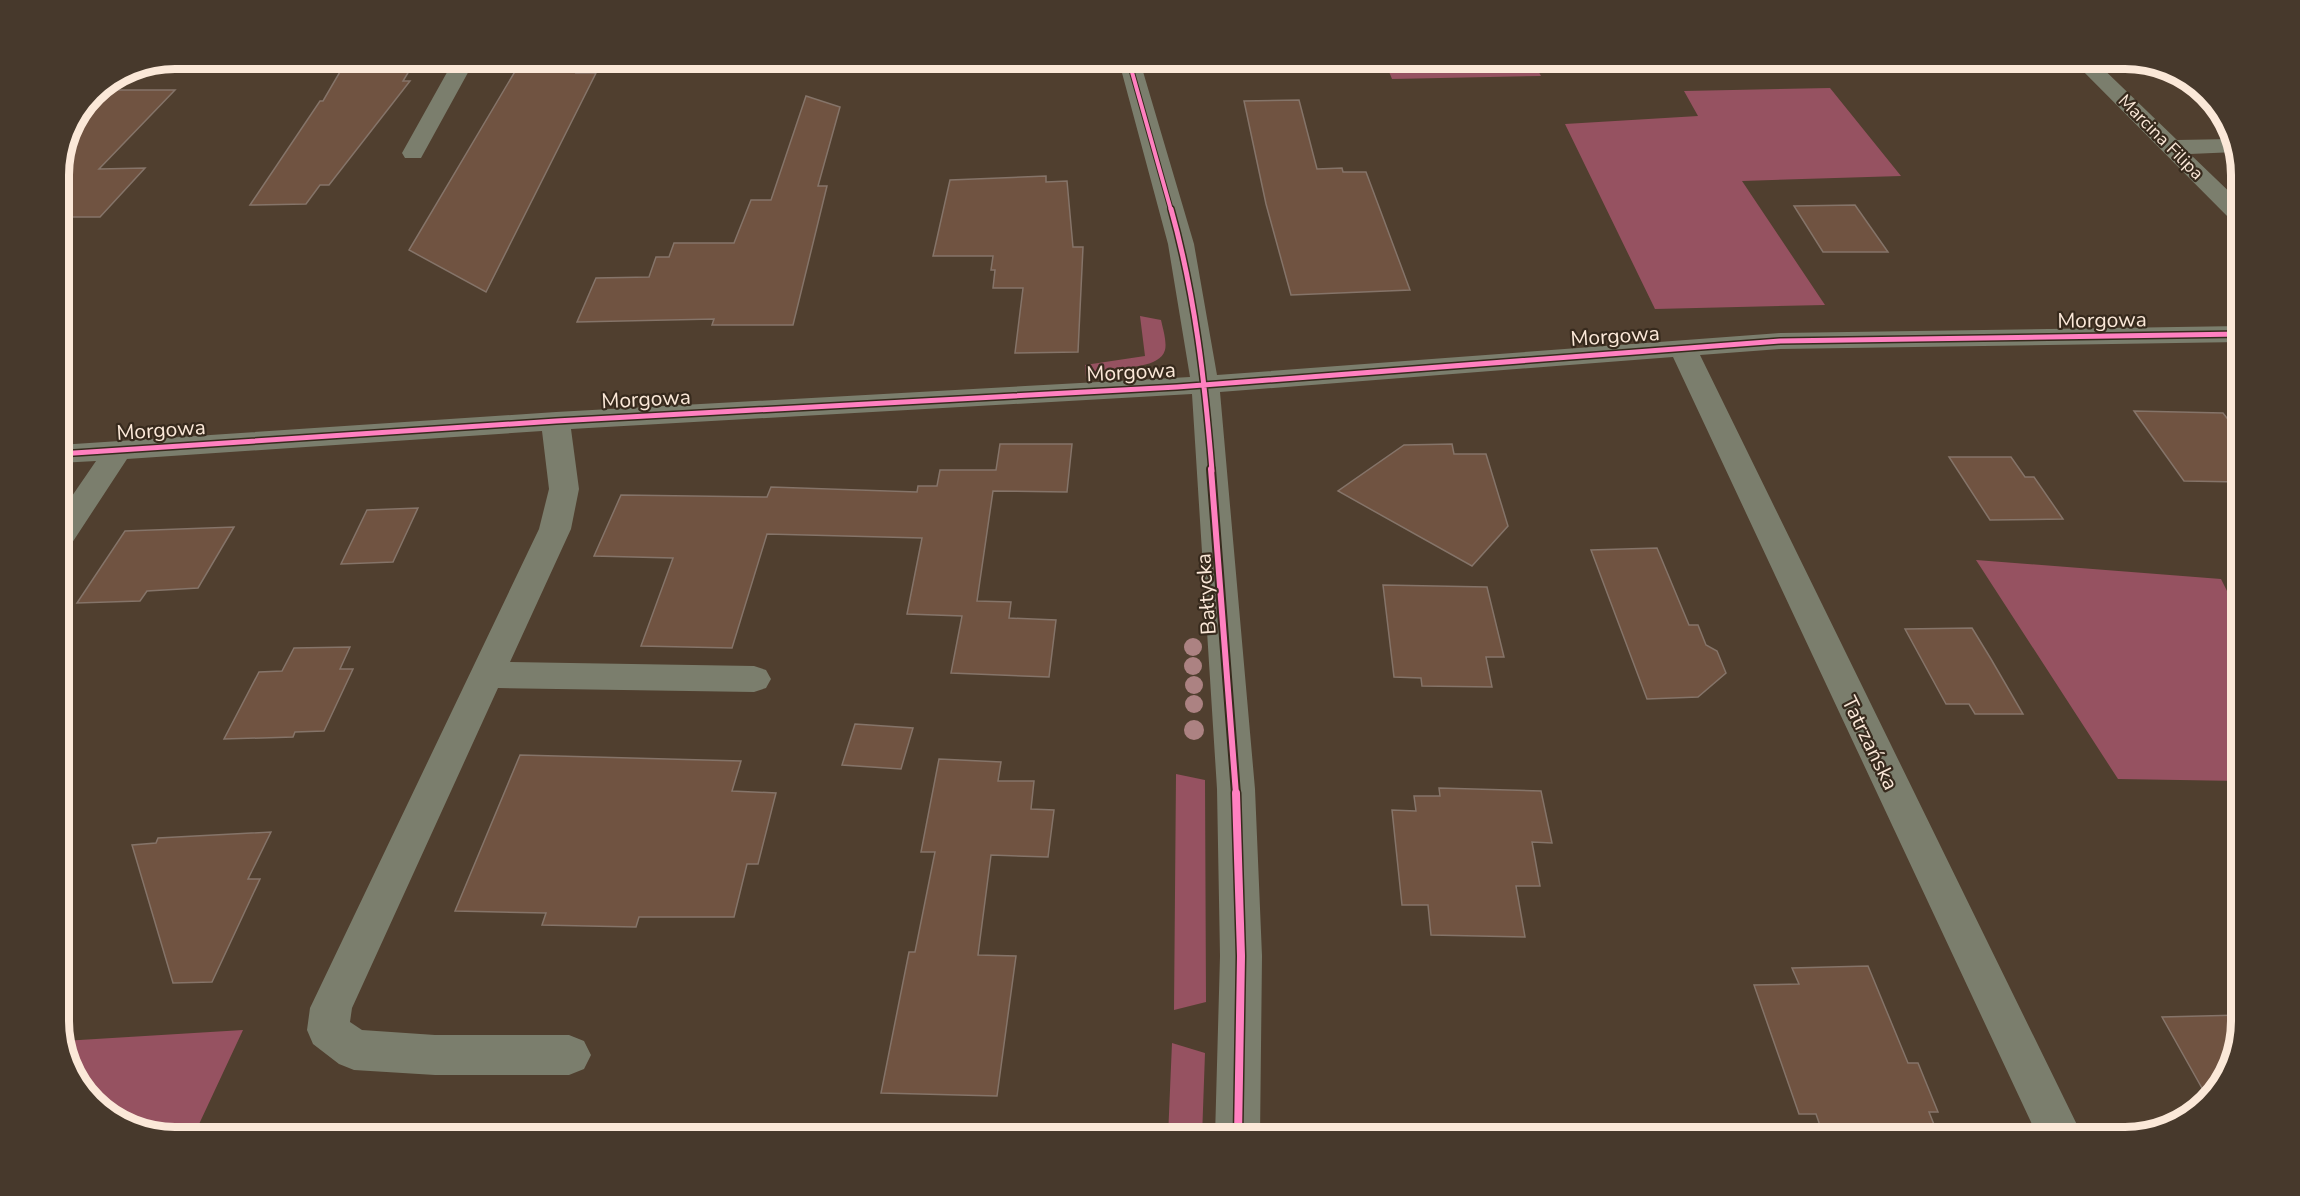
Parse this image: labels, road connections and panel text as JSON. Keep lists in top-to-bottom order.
{
  "streets": {
    "street": [
      "Marcina Filipa",
      "Morgowa",
      "Bałtycka",
      "Tatrzańska"
    ]
  },
  "crossings": [
    ["Morgowa", "Bałtycka"],
    ["Morgowa", "Tatrzańska"]
  ]
}
